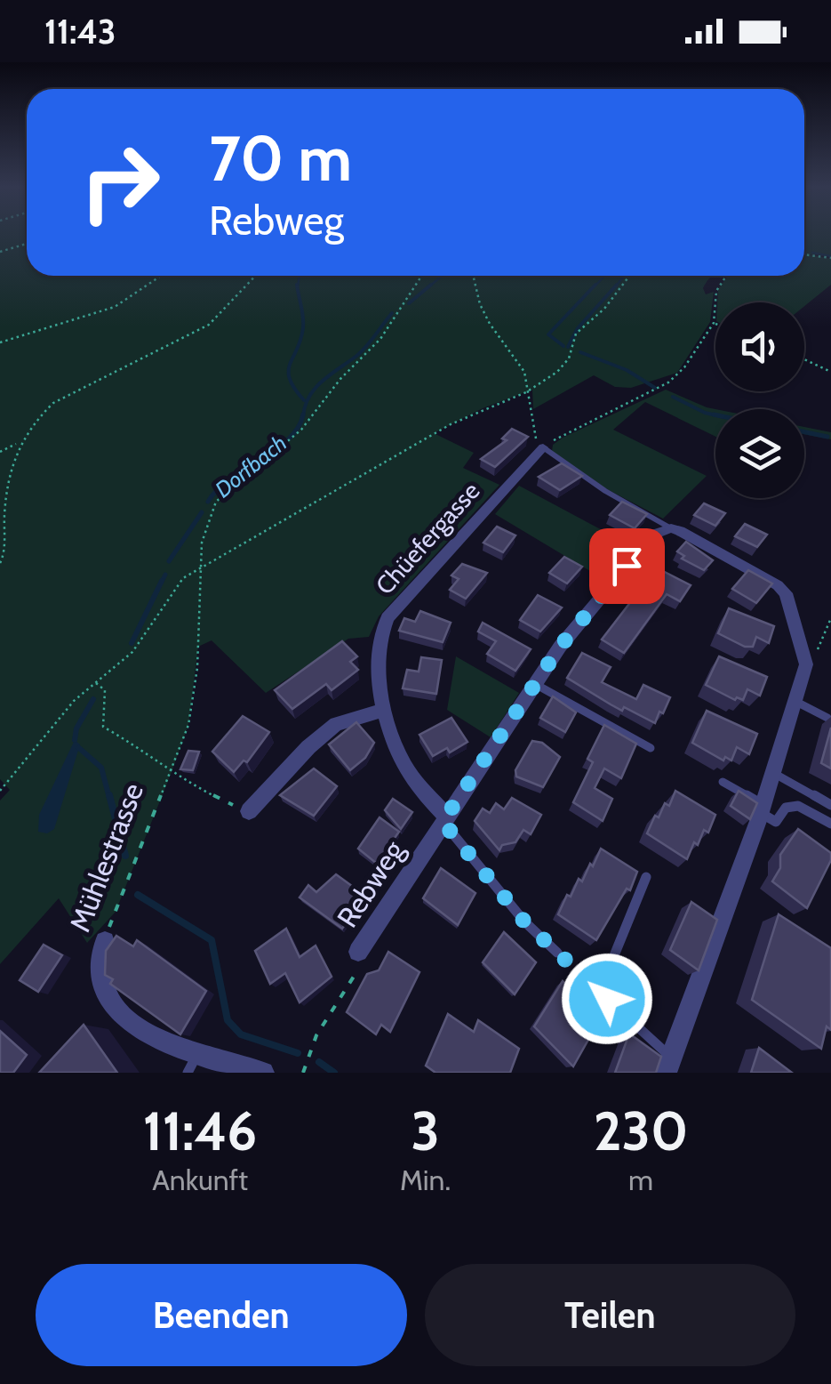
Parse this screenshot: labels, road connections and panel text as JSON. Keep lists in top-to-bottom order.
{
  "streets": {
    "street": ["Chüefergasse", "Mühlestrasse", "Rebweg"]
  },
  "crossings": [
    ["Chüefergasse", "Rebweg"]
  ],
  "water": ["Dorfbach"],
  "page": {
    "status": "11:43",
    "turn": ["70 m", "Rebweg"],
    "eta": [
      "11:46",
      "Ankunft",
      "3",
      "Min.",
      "230",
      "m"
    ],
    "buttons": ["Beenden", "Teilen"]
  }
}
